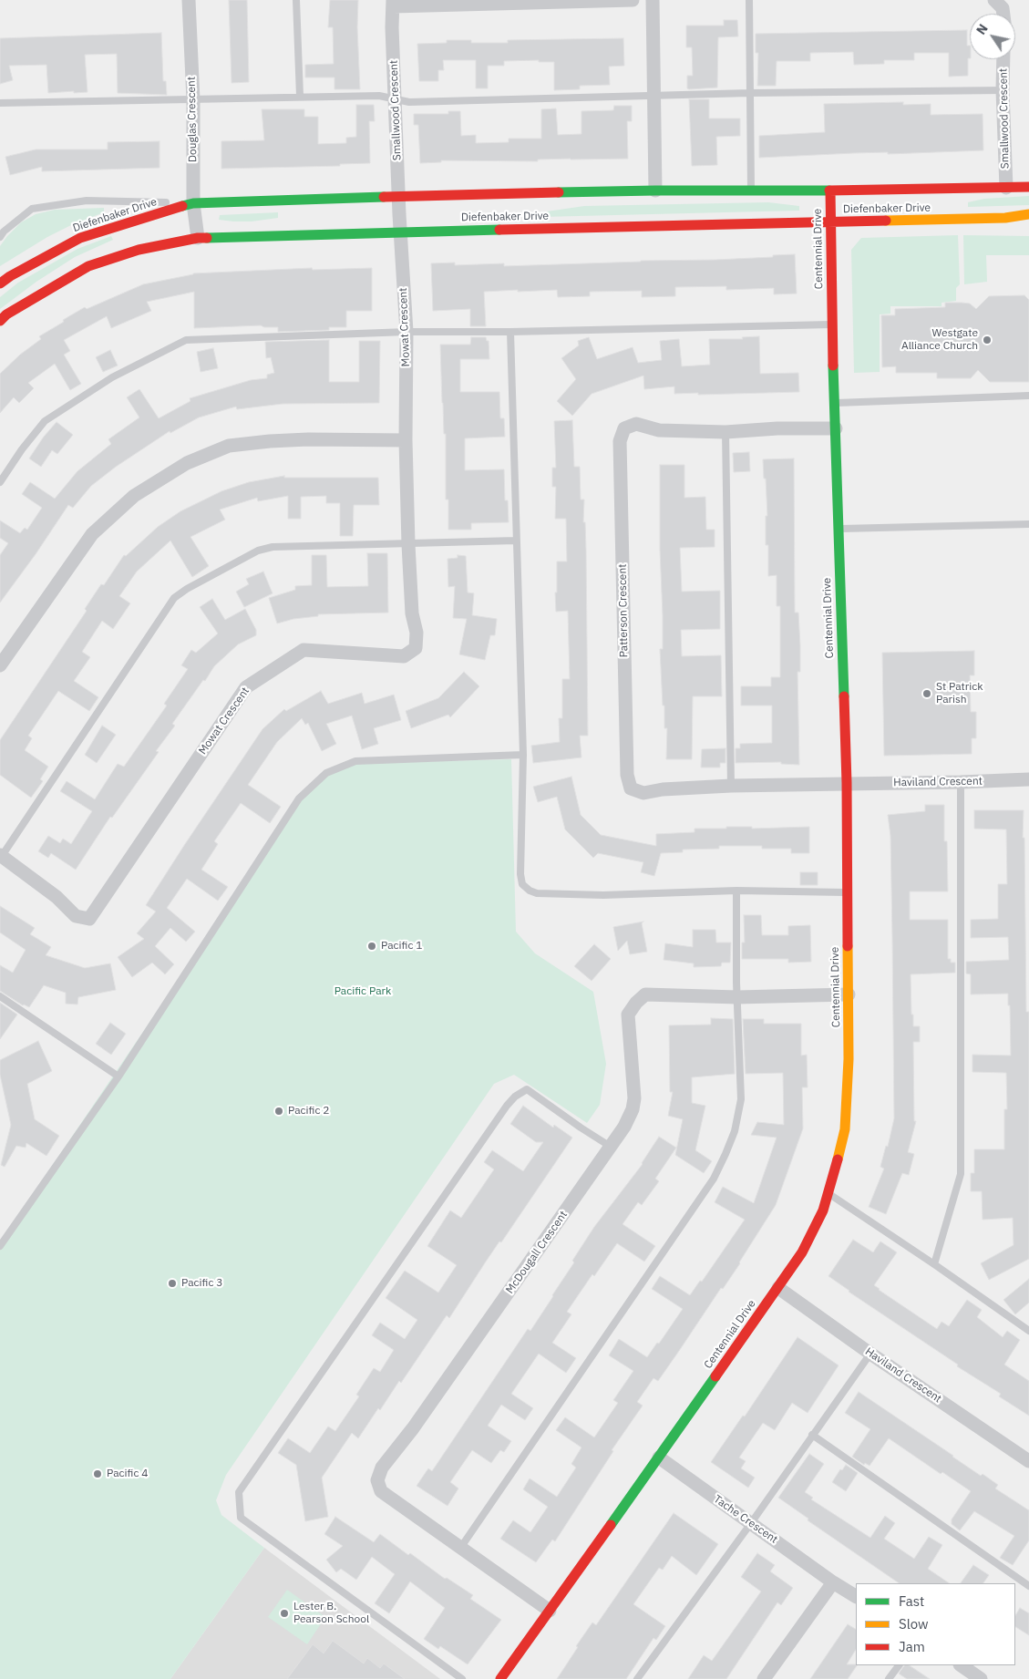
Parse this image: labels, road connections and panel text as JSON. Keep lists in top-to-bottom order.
{
  "streets": {
    "street": [
      "Smallwood Crescent",
      "Douglas Crescent",
      "Diefenbaker Drive",
      "Centennial Drive",
      "Mowat Crescent",
      "Patterson Crescent",
      "Haviland Crescent",
      "McDougall Crescent",
      "Tache Crescent"
    ]
  },
  "crossings": [
    ["Smallwood Crescent", "Diefenbaker Drive"],
    ["Smallwood Crescent", "Mowat Crescent"],
    ["Douglas Crescent", "Diefenbaker Drive"],
    ["Diefenbaker Drive", "Centennial Drive"],
    ["Diefenbaker Drive", "Mowat Crescent"],
    ["Centennial Drive", "Patterson Crescent"],
    ["Centennial Drive", "Haviland Crescent"],
    ["Centennial Drive", "McDougall Crescent"],
    ["Centennial Drive", "Tache Crescent"],
    ["Patterson Crescent", "Haviland Crescent"]
  ],
  "parks": ["Pacific Park"],
  "places": [
    "Westgate Alliance Church",
    "St Patrick Parish",
    "Pacific 1",
    "Pacific 2",
    "Pacific 3",
    "Pacific 4",
    "Lester B. Pearson School"
  ],
  "legend": ["Fast", "Slow", "Jam"],
  "north": "top left"
}
